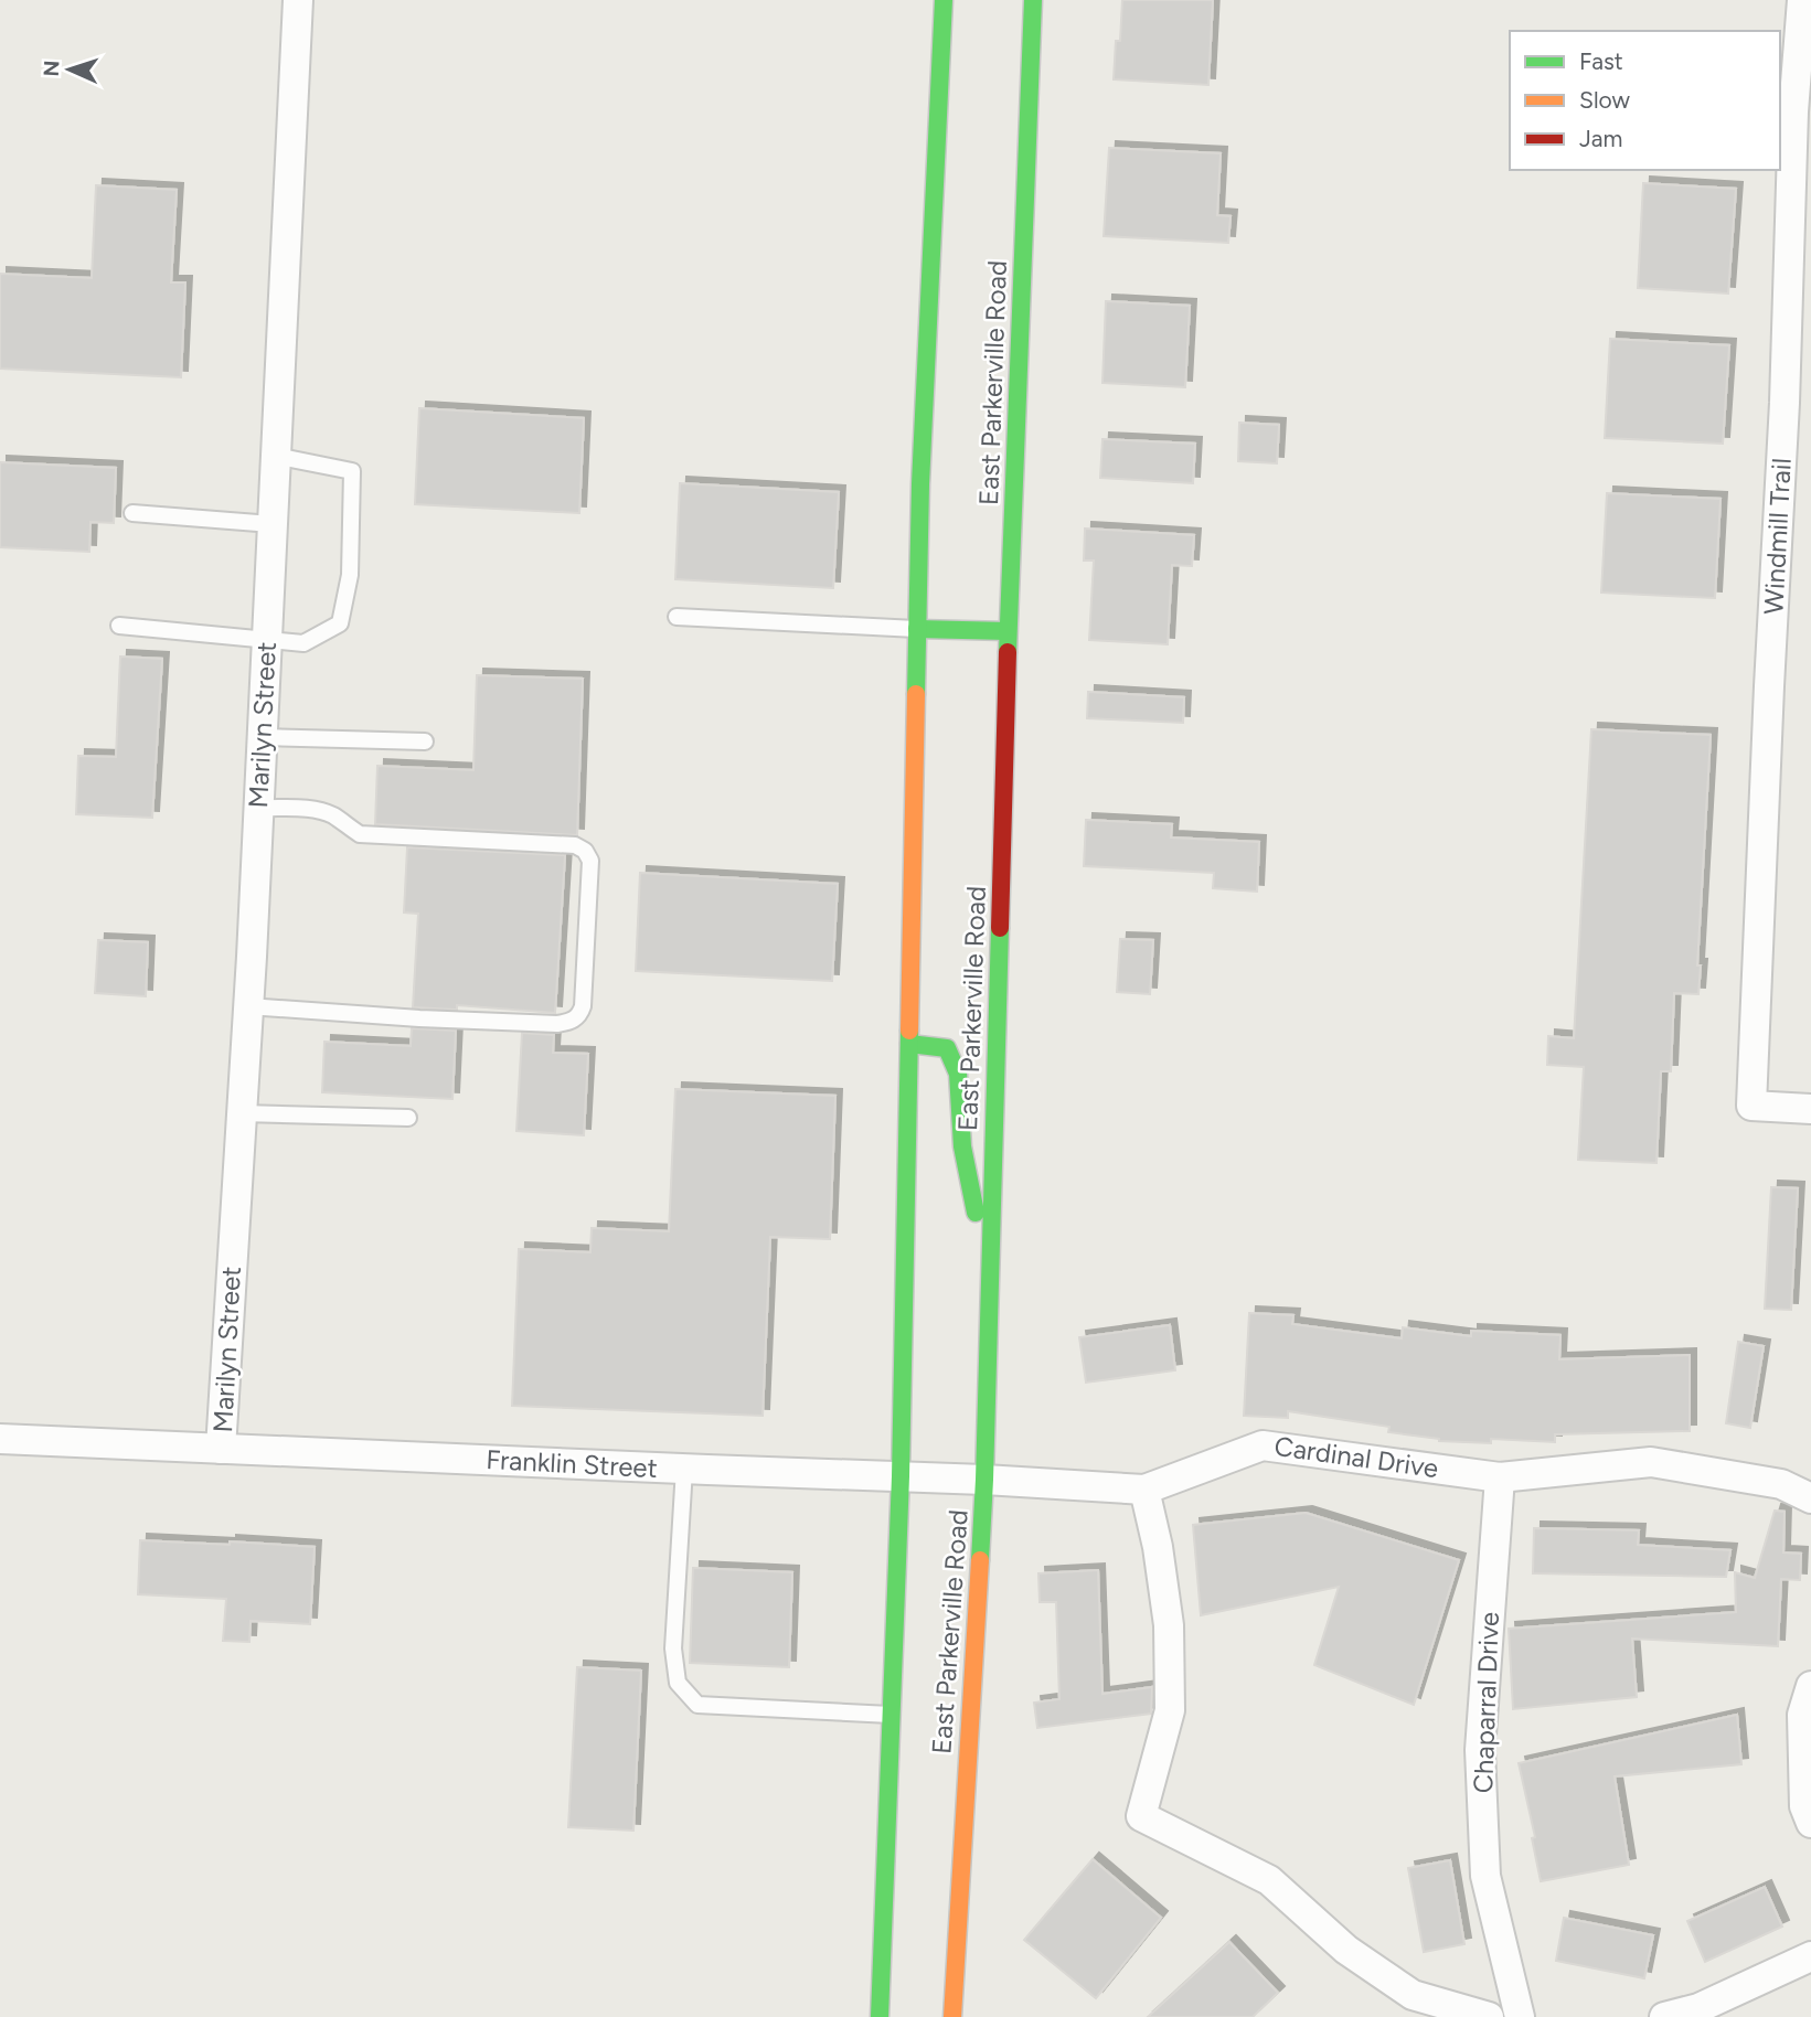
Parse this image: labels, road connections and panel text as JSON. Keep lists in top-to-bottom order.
{
  "streets": {
    "main road": ["East Parkerville Road"],
    "street": [
      "Windmill Trail",
      "Marilyn Street",
      "Cardinal Drive",
      "Franklin Street",
      "Chaparral Drive"
    ]
  },
  "crossings": [
    ["East Parkerville Road", "Franklin Street"],
    ["Marilyn Street", "Franklin Street"],
    ["Cardinal Drive", "Franklin Street"],
    ["Cardinal Drive", "Chaparral Drive"]
  ],
  "legend": ["Fast", "Slow", "Jam"],
  "north": "left"
}
